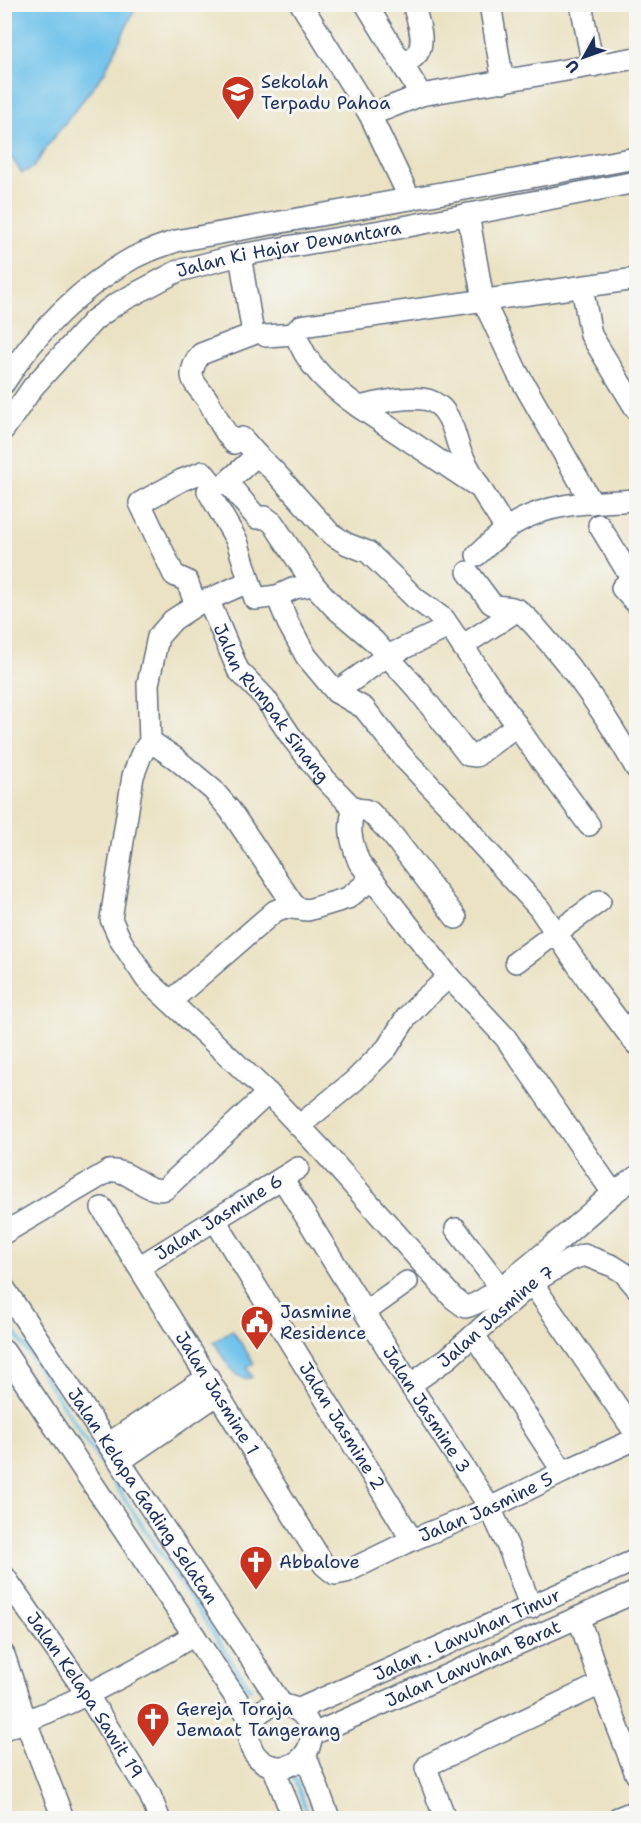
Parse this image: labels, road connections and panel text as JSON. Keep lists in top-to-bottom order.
{
  "streets": {
    "street": [
      "Jalan Ki Hajar Dewantara",
      "Jalan Rumpak Sinang",
      "Jalan Jasmine 6",
      "Jalan Jasmine 7",
      "Jalan Jasmine 1",
      "Jalan Jasmine 3",
      "Jalan Jasmine 2",
      "Jalan Kelapa Gading Selatan",
      "Jalan Jasmine 5",
      "Jalan . Lawuhan Timur",
      "Jalan Lawuhan Barat",
      "Jalan Kelapa Sawit 19"
    ]
  },
  "crossings": [
    ["Jalan Jasmine 6", "Jalan Jasmine 1"],
    ["Jalan Jasmine 6", "Jalan Jasmine 3"],
    ["Jalan Jasmine 6", "Jalan Jasmine 2"],
    ["Jalan Jasmine 7", "Jalan Jasmine 3"],
    ["Jalan Jasmine 1", "Jalan Jasmine 5"],
    ["Jalan Jasmine 3", "Jalan Jasmine 5"],
    ["Jalan Jasmine 3", "Jalan . Lawuhan Timur"],
    ["Jalan Jasmine 2", "Jalan Jasmine 5"],
    ["Jalan Kelapa Gading Selatan", "Jalan . Lawuhan Timur"],
    ["Jalan Kelapa Gading Selatan", "Jalan Lawuhan Barat"],
    ["Jalan . Lawuhan Timur", "Jalan Lawuhan Barat"]
  ],
  "places": {
    "school or university": ["Sekolah Terpadu Pahoa"],
    "public building": ["Jasmine Residence"],
    "church": ["Abbalove", "Gereja Toraja Jemaat Tangerang"]
  },
  "north": "bottom left"
}
